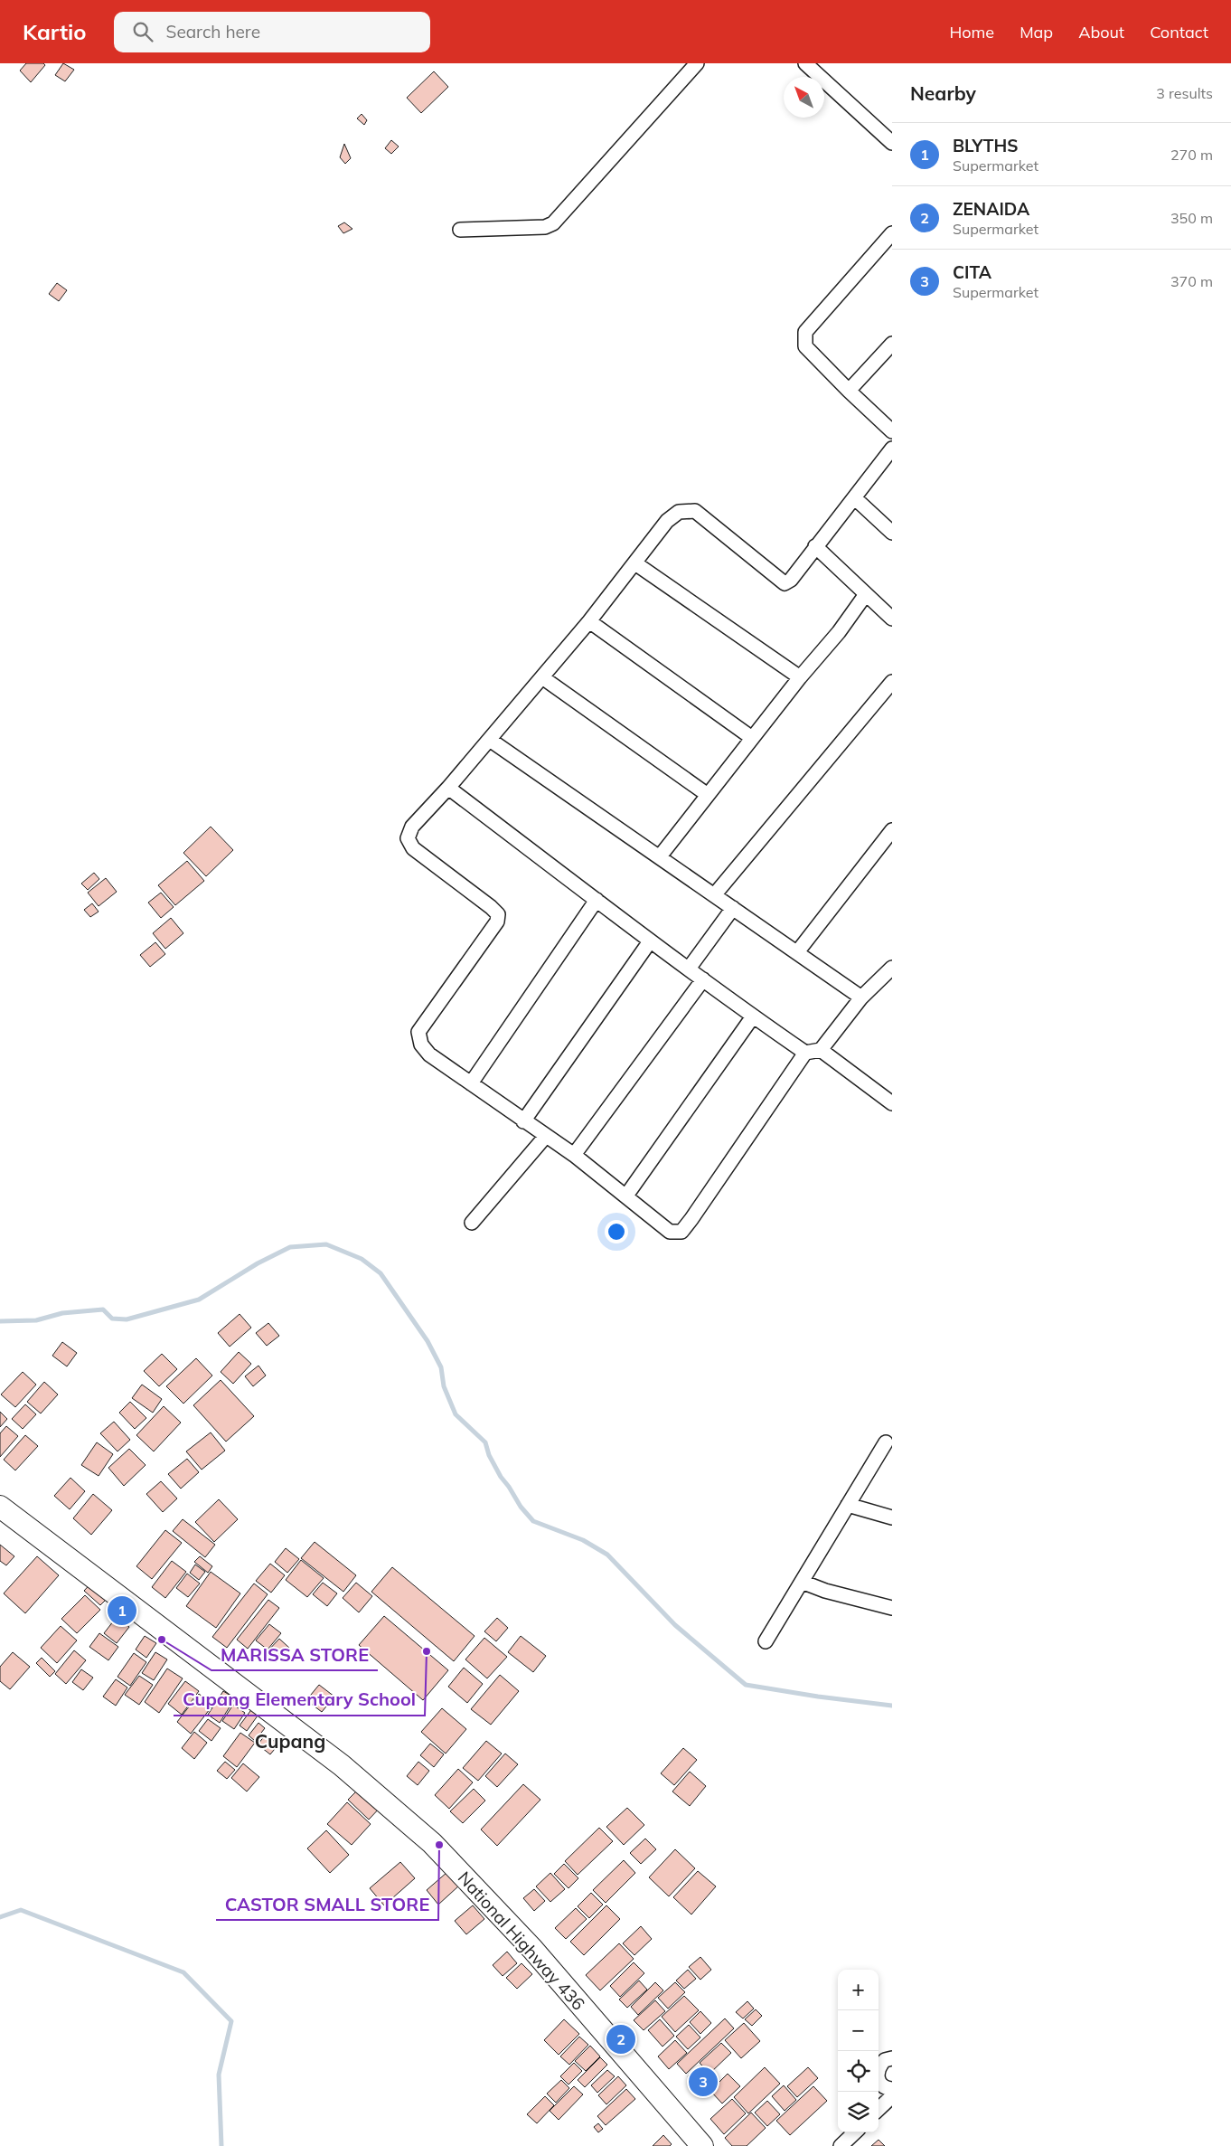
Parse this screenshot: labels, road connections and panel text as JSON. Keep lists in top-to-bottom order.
{
  "streets": {
    "main road": ["National Highway 436"]
  },
  "districts": ["Cupang"],
  "places": ["MARISSA STORE", "Cupang Elementary School", "CASTOR SMALL STORE"],
  "north": "top left",
  "page": {
    "header": "Kartio",
    "search": "Search here",
    "nav": [
      "Home",
      "Map",
      "About",
      "Contact"
    ],
    "heading": ["Nearby", "3 results"],
    "list": [
      {
        "mark": "1",
        "name": "BLYTHS",
        "note": "Supermarket",
        "value": "270 m"
      },
      {
        "mark": "2",
        "name": "ZENAIDA",
        "note": "Supermarket",
        "value": "350 m"
      },
      {
        "mark": "3",
        "name": "CITA",
        "note": "Supermarket",
        "value": "370 m"
      }
    ],
    "pins": ["1", "2", "3"],
    "map_buttons": ["+", "−"]
  }
}
